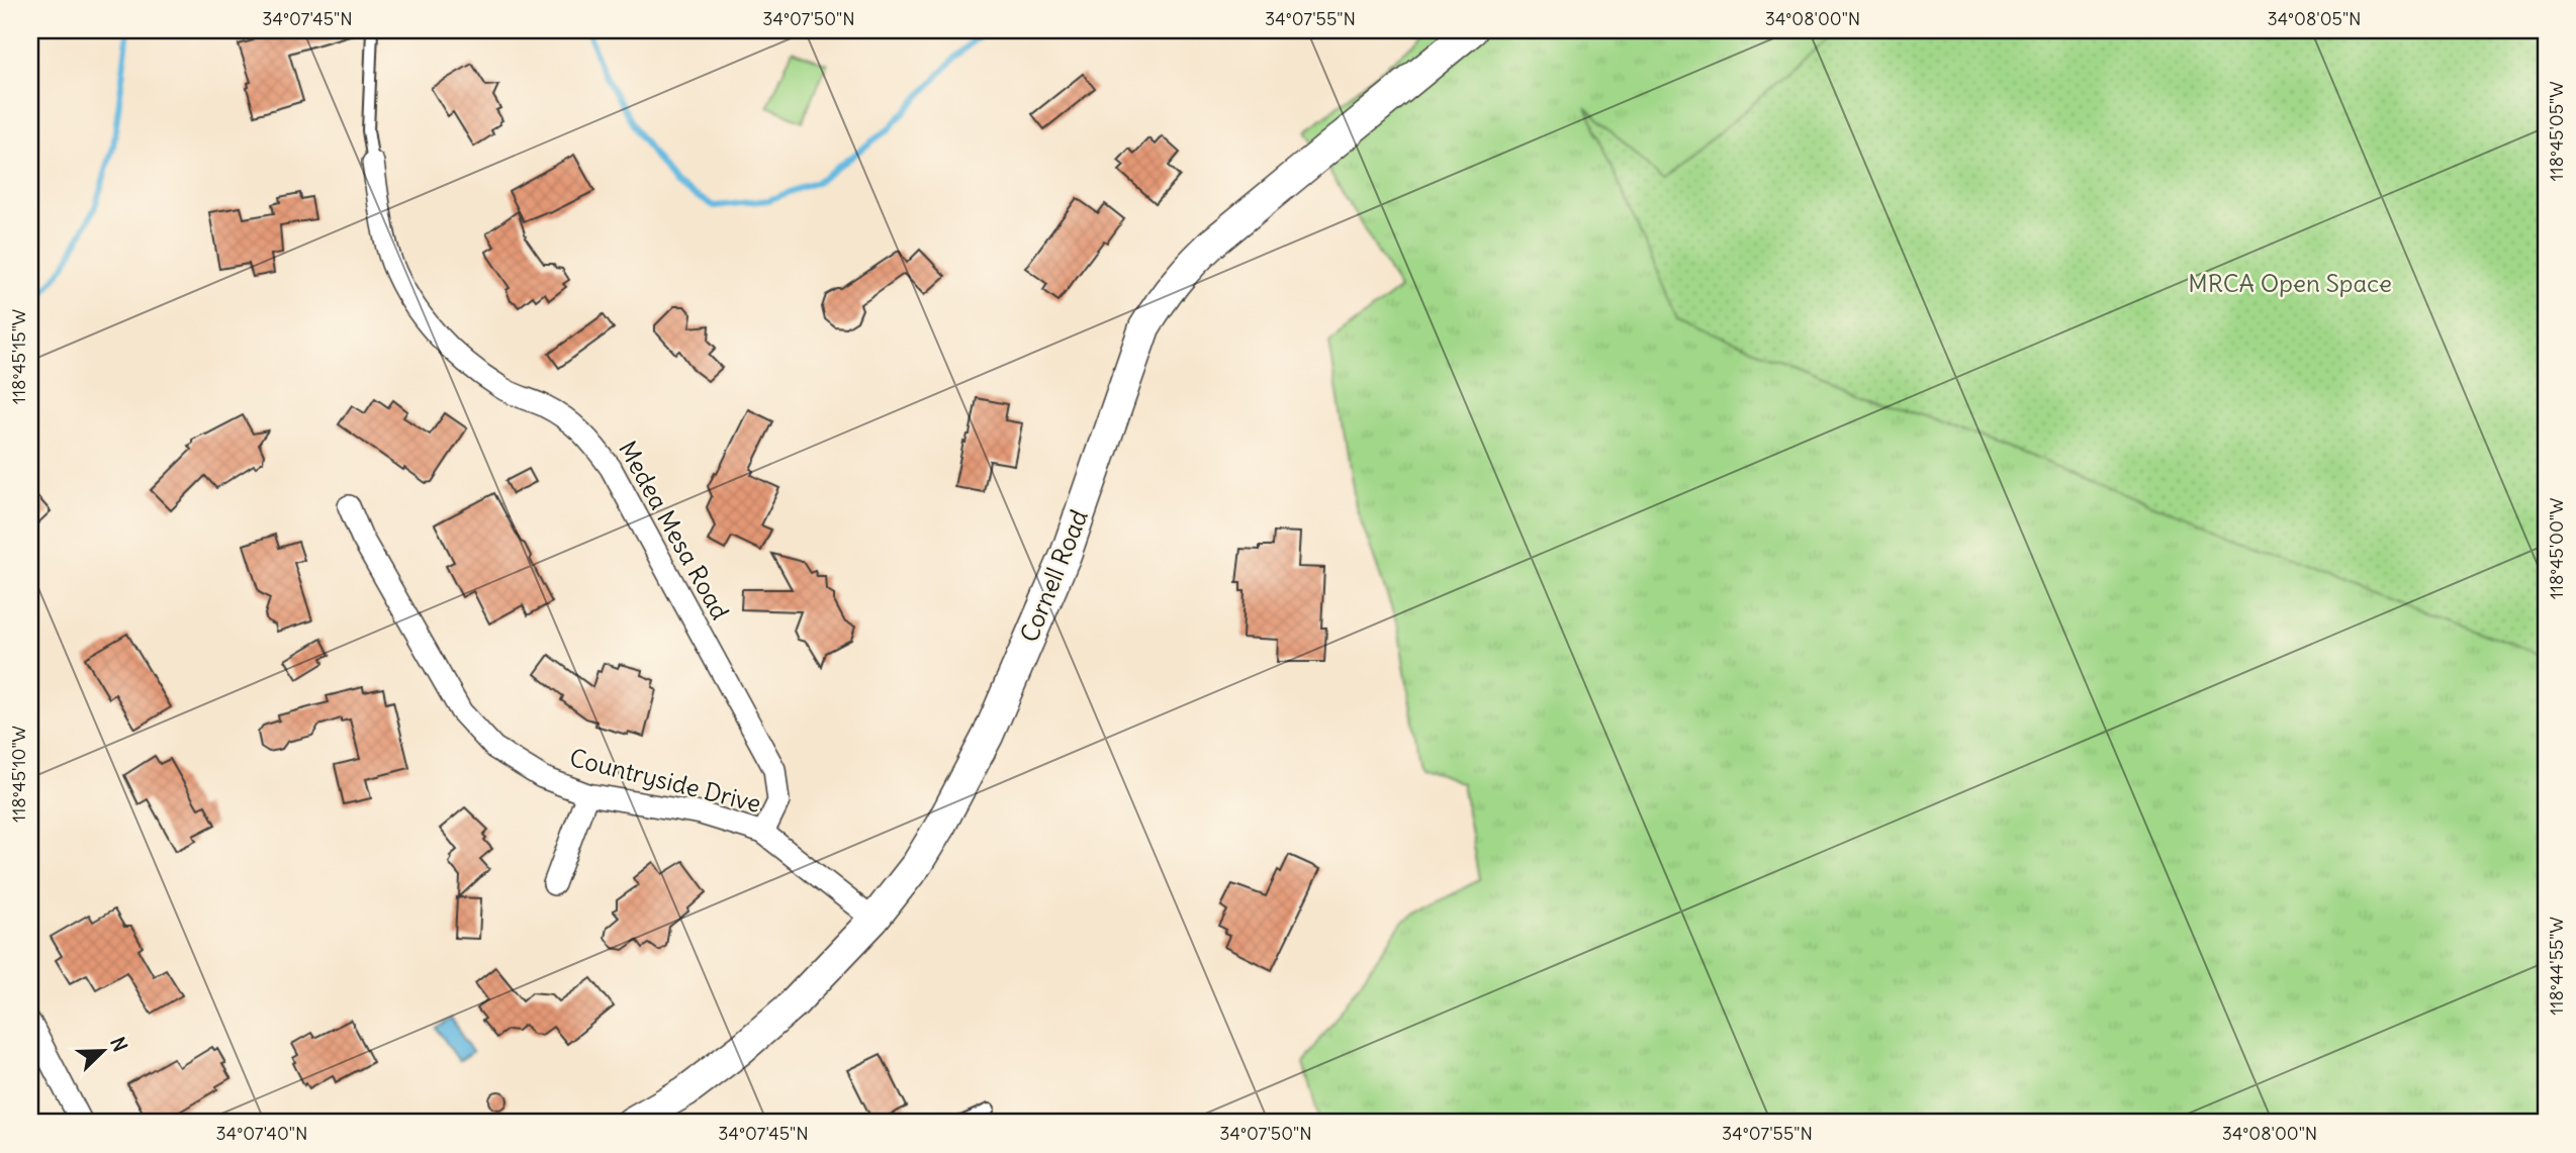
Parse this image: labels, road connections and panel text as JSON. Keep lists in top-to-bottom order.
{
  "streets": {
    "main road": ["Cornell Road"],
    "street": ["Medea Mesa Road", "Countryside Drive"]
  },
  "crossings": [
    ["Medea Mesa Road", "Countryside Drive"],
    ["Cornell Road", "Countryside Drive"]
  ],
  "parks": ["MRCA Open Space"],
  "north": "top right",
  "coordinates": [
    "34°07'45\"N",
    "34°07'50\"N",
    "34°07'55\"N",
    "34°08'00\"N",
    "34°08'05\"N",
    "118°45'05\"W",
    "118°45'15\"W",
    "118°45'00\"W",
    "118°45'10\"W",
    "118°44'55\"W",
    "34°07'40\"N"
  ]
}
